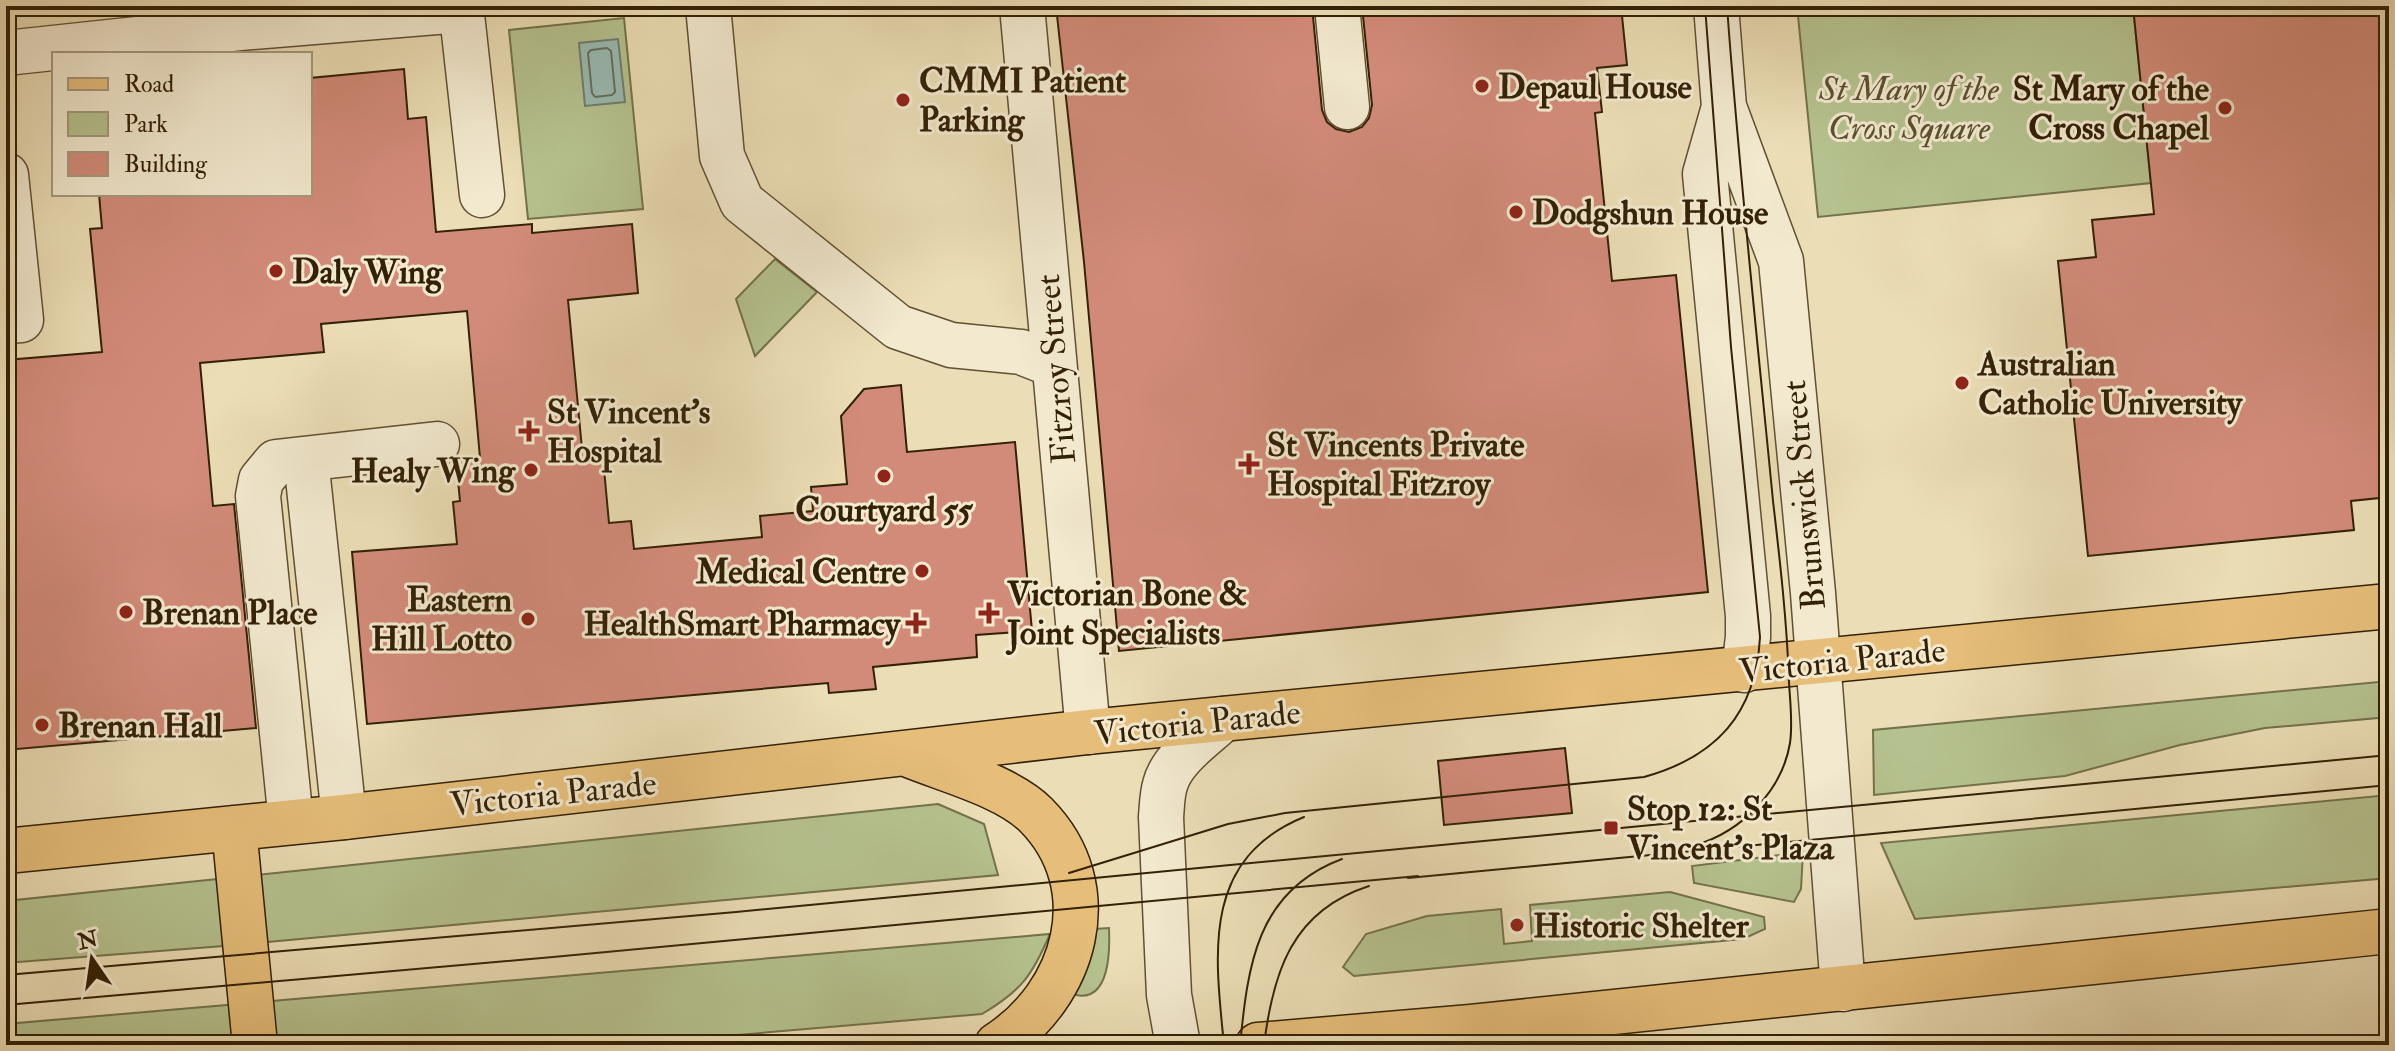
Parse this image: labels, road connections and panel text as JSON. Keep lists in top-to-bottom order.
{
  "streets": {
    "main road": ["Victoria Parade"],
    "street": ["Fitzroy Street", "Brunswick Street"]
  },
  "crossings": [
    ["Fitzroy Street", "Victoria Parade"],
    ["Brunswick Street", "Victoria Parade"]
  ],
  "parks": ["St Mary of the Cross Square"],
  "places": {
    "other": [
      "Depaul House",
      "CMMI Patient Parking",
      "St Mary of the Cross Chapel",
      "Dodgshun House",
      "Daly Wing",
      "Australian Catholic University",
      "Healy Wing",
      "Courtyard 55",
      "Medical Centre",
      "Brenan Place",
      "Eastern Hill Lotto",
      "Brenan Hall",
      "Historic Shelter"
    ],
    "health": [
      "St Vincent's Hospital",
      "St Vincents Private Hospital Fitzroy",
      "Victorian Bone & Joint Specialists",
      "HealthSmart Pharmacy"
    ],
    "transit": ["Stop 12: St Vincent's Plaza"]
  },
  "legend": ["Road", "Park", "Building"],
  "north": "top"
}
